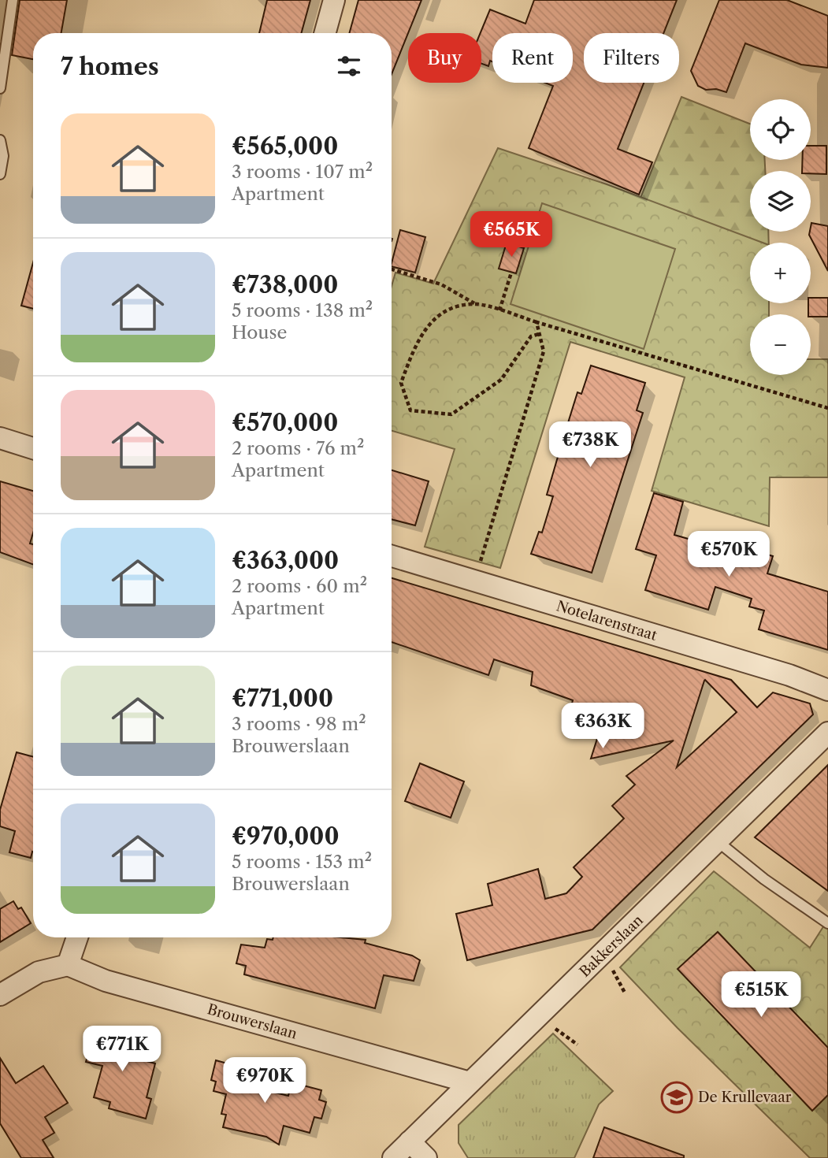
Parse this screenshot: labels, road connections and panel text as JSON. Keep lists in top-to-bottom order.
{
  "streets": {
    "street": ["Notelarenstraat", "Bakkerslaan", "Brouwerslaan"]
  },
  "crossings": [
    ["Bakkerslaan", "Brouwerslaan"]
  ],
  "places": {
    "school or university": ["De Krullevaar"]
  },
  "page": {
    "chip": ["Buy", "Rent", "Filters"],
    "heading": "7 homes",
    "map_buttons": ["+", "−"],
    "list": [
      {
        "name": "€565,000",
        "note": "3 rooms · 107 m² · Apartment"
      },
      {
        "name": "€738,000",
        "note": "5 rooms · 138 m² · House"
      },
      {
        "name": "€570,000",
        "note": "2 rooms · 76 m² · Apartment"
      },
      {
        "name": "€363,000",
        "note": "2 rooms · 60 m² · Apartment"
      },
      {
        "name": "€771,000",
        "note": "3 rooms · 98 m² · Brouwerslaan"
      },
      {
        "name": "€970,000",
        "note": "5 rooms · 153 m² · Brouwerslaan"
      }
    ],
    "price": [
      "€565K",
      "€738K",
      "€570K",
      "€363K",
      "€515K",
      "€771K",
      "€970K"
    ]
  }
}
